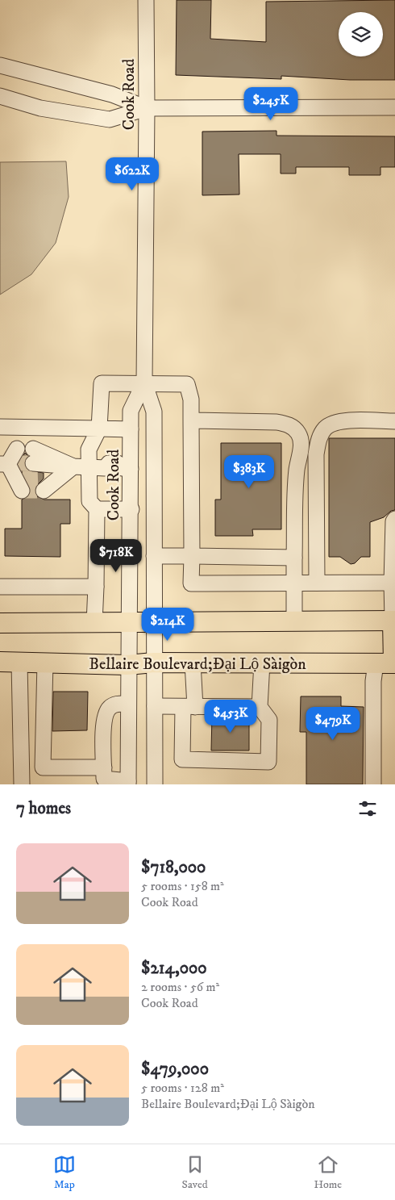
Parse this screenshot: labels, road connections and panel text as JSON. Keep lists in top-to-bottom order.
{
  "streets": {
    "main road": ["Bellaire Boulevard;Đại Lộ Sàigòn"],
    "street": ["Cook Road"]
  },
  "crossings": [
    ["Cook Road", "Bellaire Boulevard;Đại Lộ Sàigòn"]
  ],
  "page": {
    "price": [
      "$245K",
      "$622K",
      "$383K",
      "$718K",
      "$214K",
      "$453K",
      "$479K"
    ],
    "heading": "7 homes",
    "list": [
      {
        "name": "$718,000",
        "note": "5 rooms · 158 m² · Cook Road"
      },
      {
        "name": "$214,000",
        "note": "2 rooms · 56 m² · Cook Road"
      },
      {
        "name": "$479,000",
        "note": "5 rooms · 128 m² · Bellaire Boulevard;Đại Lộ Sàigòn"
      }
    ],
    "tabs": ["Map", "Saved", "Home"]
  }
}
